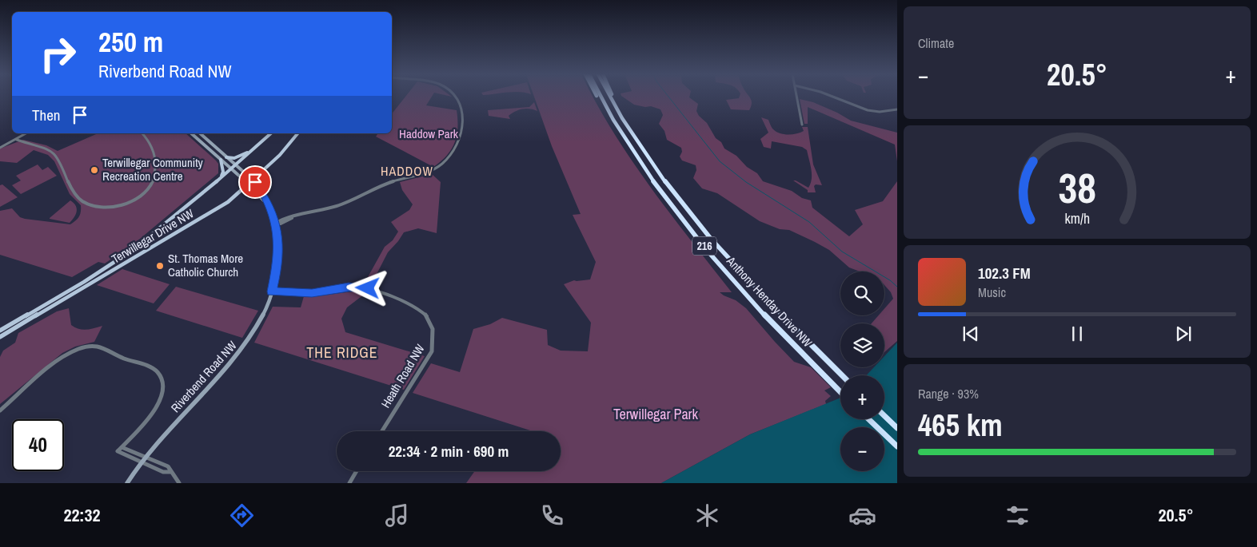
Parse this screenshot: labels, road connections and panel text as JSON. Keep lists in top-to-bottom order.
{
  "streets": {
    "highway": ["216", "Anthony Henday Drive NW"],
    "main road": ["Terwillegar Drive NW", "Riverbend Road NW"],
    "street": ["Heath Road NW"]
  },
  "crossings": [
    ["Terwillegar Drive NW", "Riverbend Road NW"],
    ["Heath Road NW", "Riverbend Road NW"]
  ],
  "districts": ["HADDOW", "THE RIDGE"],
  "parks": ["Haddow Park", "Terwillegar Park"],
  "places": ["Terwillegar Community Recreation Centre", "St. Thomas More Catholic Church"],
  "page": {
    "tile": [
      "Climate",
      ["Range · 93%", "465 km"]
    ],
    "turn": ["250 m", "Riverbend Road NW"],
    "heat": ["−", "20.5°", "+"],
    "then": "Then",
    "song": ["102.3 FM", "Music"],
    "map_buttons": ["+", "−"],
    "limit": "40",
    "trip": "22:34 · 2 min · 690 m",
    "tabs": ["22:32", "20.5°"],
    "gauge": ["38", "km/h"]
  }
}
